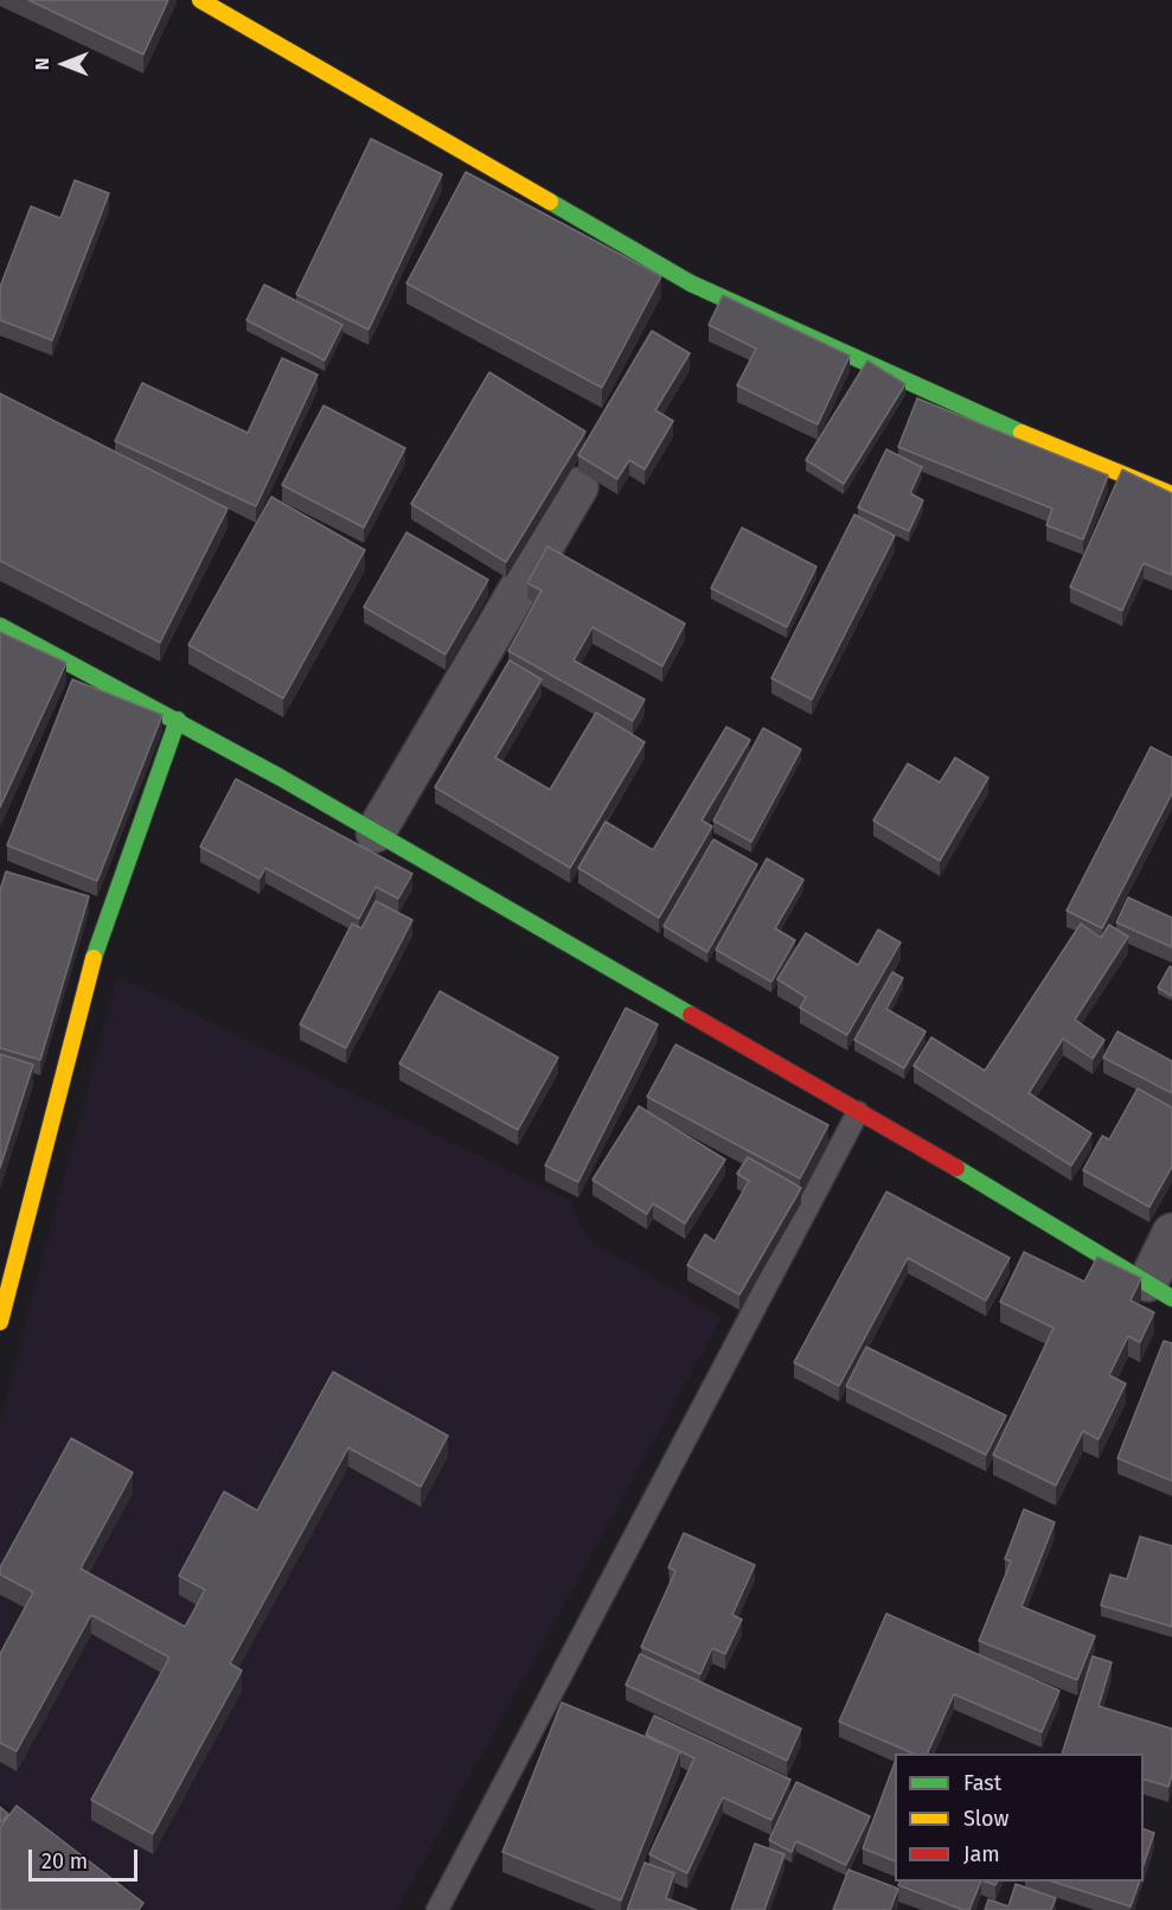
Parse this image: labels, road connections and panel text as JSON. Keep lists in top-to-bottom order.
{
  "legend": ["Fast", "Slow", "Jam"],
  "scale_bar": "20 m",
  "north": "left"
}
